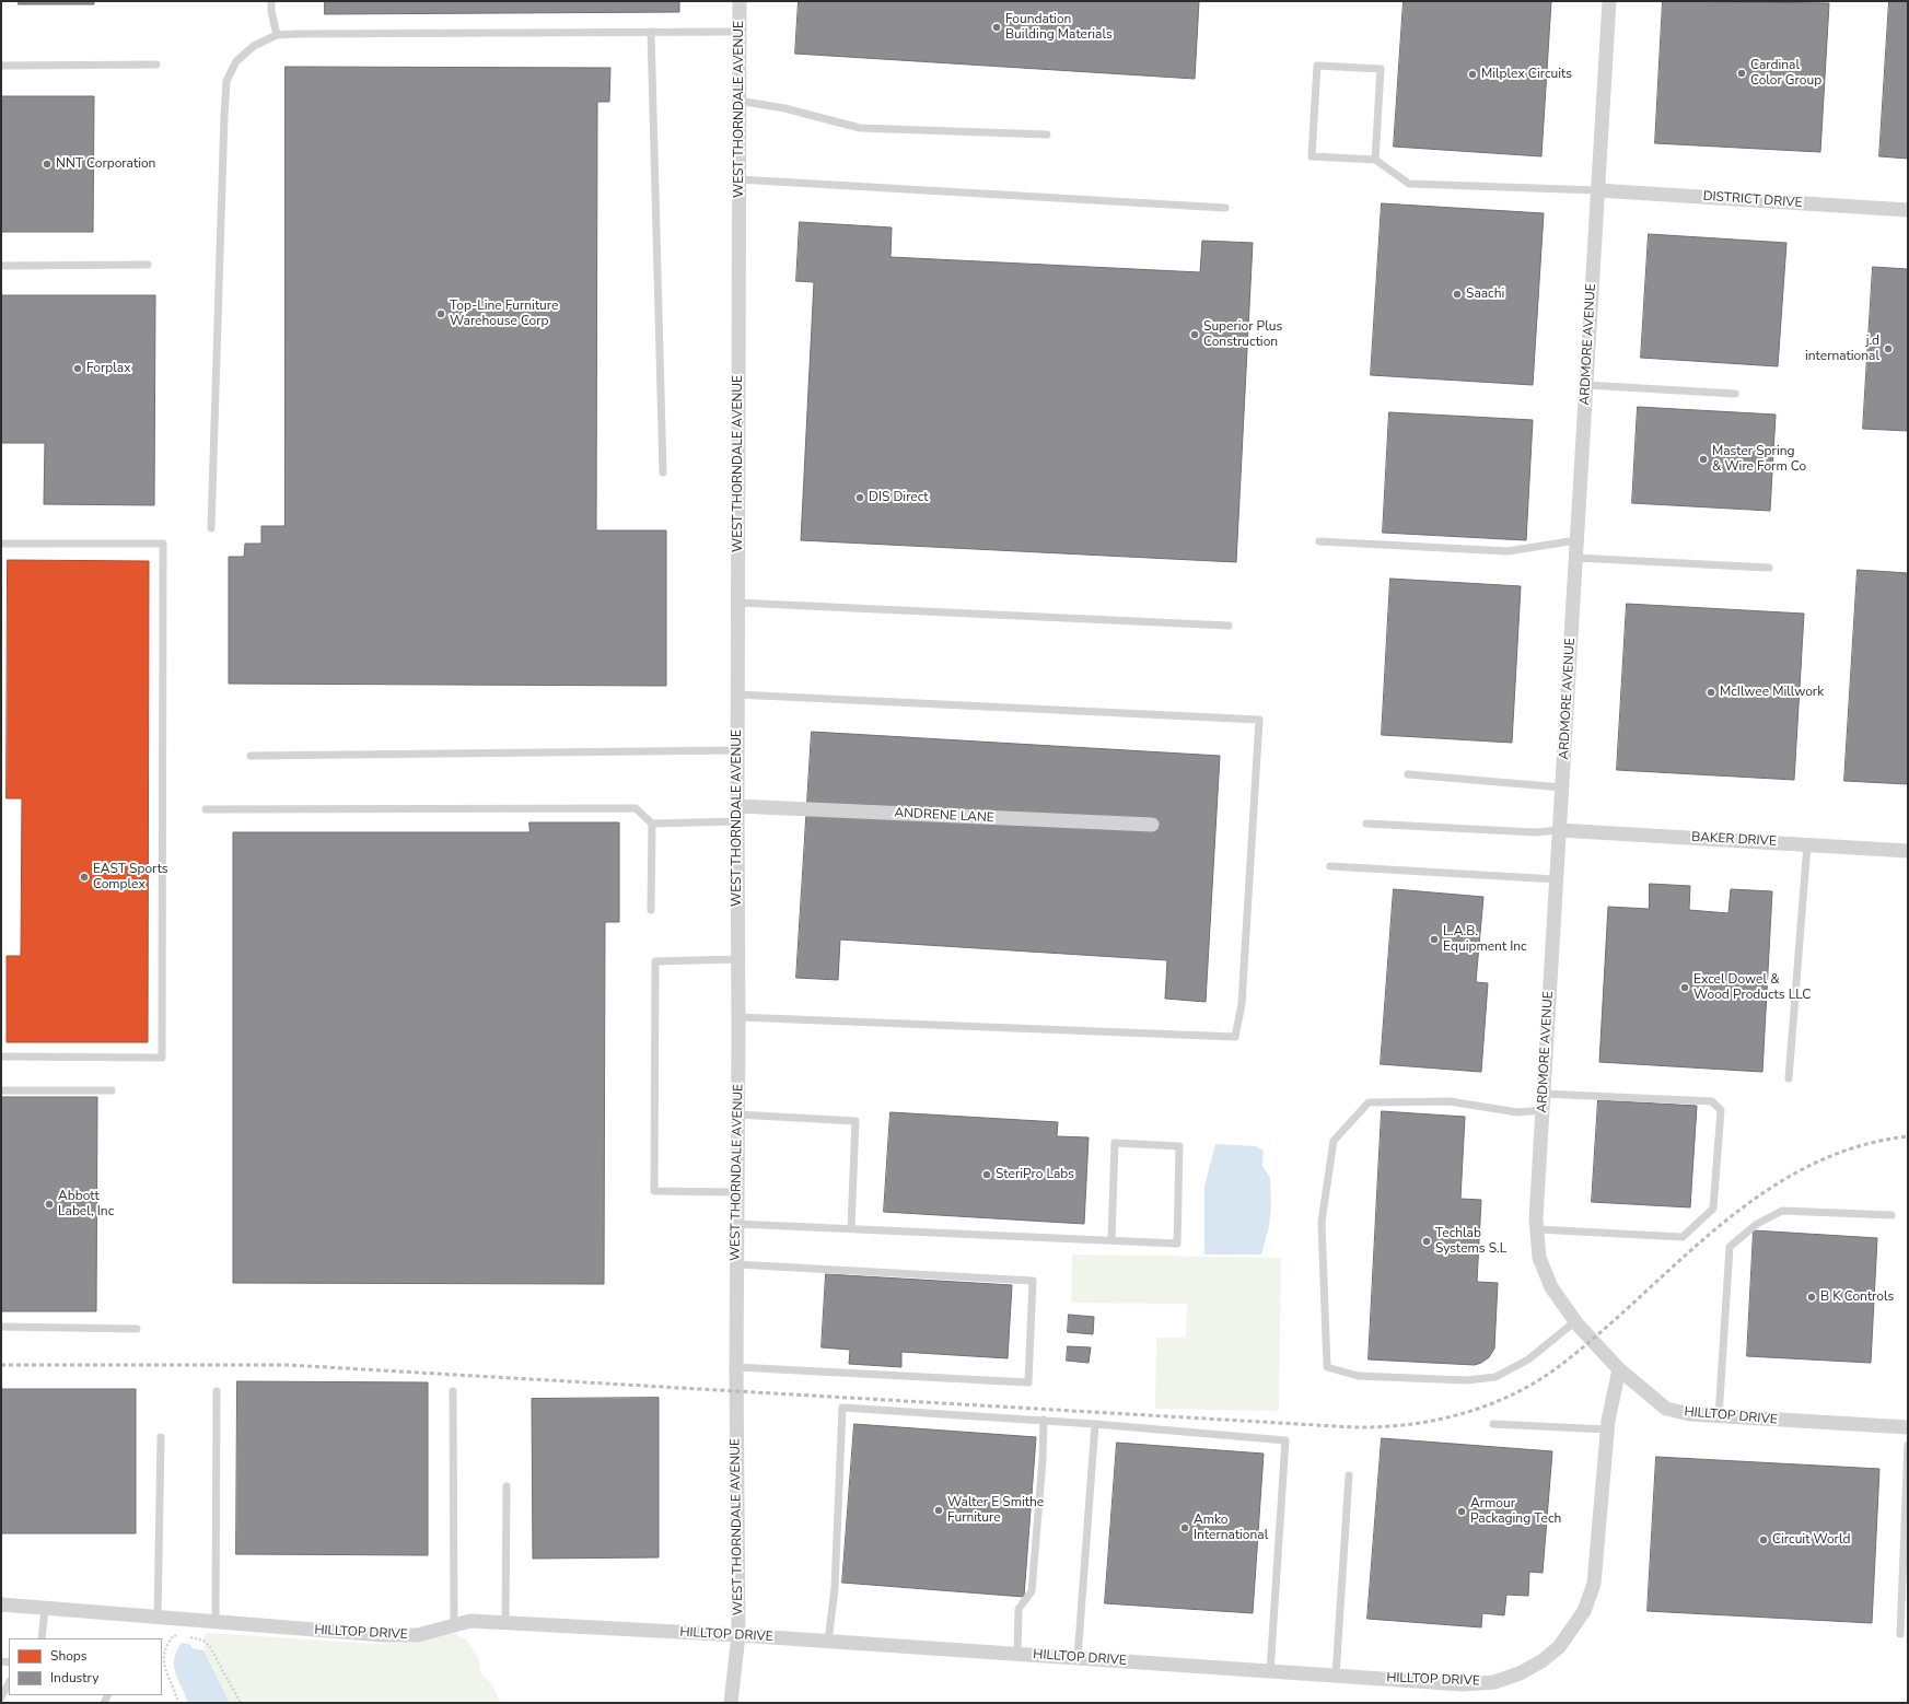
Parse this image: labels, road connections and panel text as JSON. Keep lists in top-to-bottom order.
{
  "streets": {
    "street": [
      "WEST THORNDALE AVENUE",
      "DISTRICT DRIVE",
      "ARDMORE AVENUE",
      "ANDRENE LANE",
      "BAKER DRIVE",
      "HILLTOP DRIVE"
    ]
  },
  "crossings": [
    ["WEST THORNDALE AVENUE", "ANDRENE LANE"],
    ["WEST THORNDALE AVENUE", "HILLTOP DRIVE"],
    ["DISTRICT DRIVE", "ARDMORE AVENUE"],
    ["ARDMORE AVENUE", "BAKER DRIVE"],
    ["ARDMORE AVENUE", "HILLTOP DRIVE"]
  ],
  "places": [
    "Foundation Building Materials",
    "Cardinal Color Group",
    "Milplex Circuits",
    "NNT Corporation",
    "Saachi",
    "Top-Line Furniture Warehouse Corp",
    "Superior Plus Construction",
    "j.d international",
    "Forplax",
    "Master Spring & Wire Form Co",
    "DIS Direct",
    "McIlwee Millwork",
    "EAST Sports Complex",
    "L.A.B. Equipment Inc",
    "Excel Dowel & Wood Products LLC",
    "SteriPro Labs",
    "Abbott Label, Inc",
    "Techlab Systems S.L",
    "B K Controls",
    "Walter E Smithe Furniture",
    "Armour Packaging Tech",
    "Amko International",
    "Circuit World"
  ],
  "legend": ["Shops", "Industry"]
}
